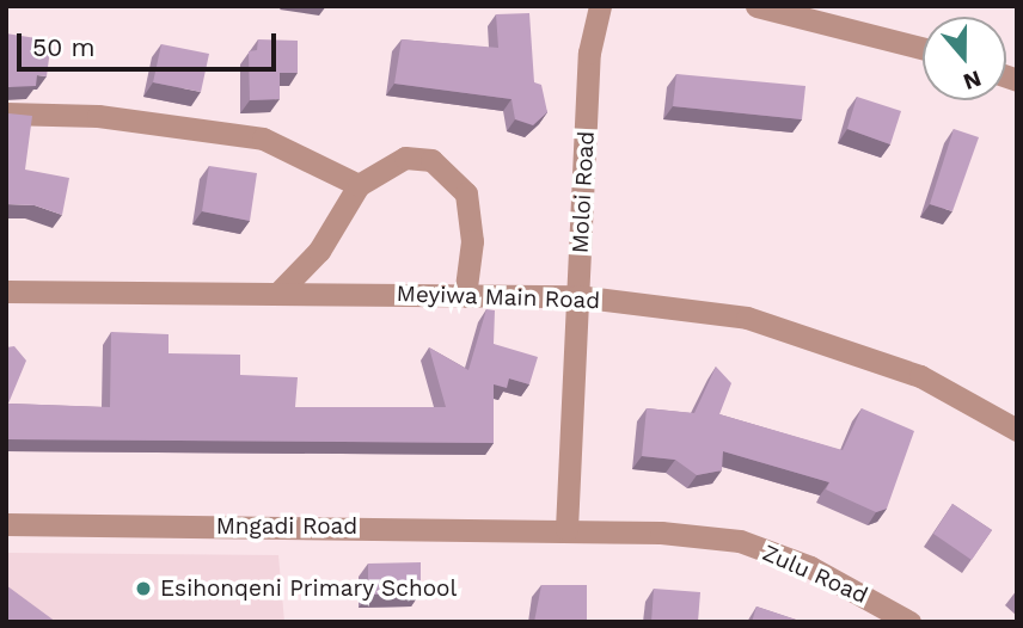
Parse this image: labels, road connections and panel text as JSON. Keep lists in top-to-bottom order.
{
  "streets": {
    "street": [
      "Moloi Road",
      "Meyiwa Main Road",
      "Mngadi Road",
      "Zulu Road"
    ]
  },
  "crossings": [
    ["Moloi Road", "Meyiwa Main Road"],
    ["Moloi Road", "Mngadi Road"],
    ["Moloi Road", "Zulu Road"],
    ["Mngadi Road", "Zulu Road"]
  ],
  "places": ["Esihonqeni Primary School"],
  "scale_bar": "50 m",
  "north": "bottom"
}
